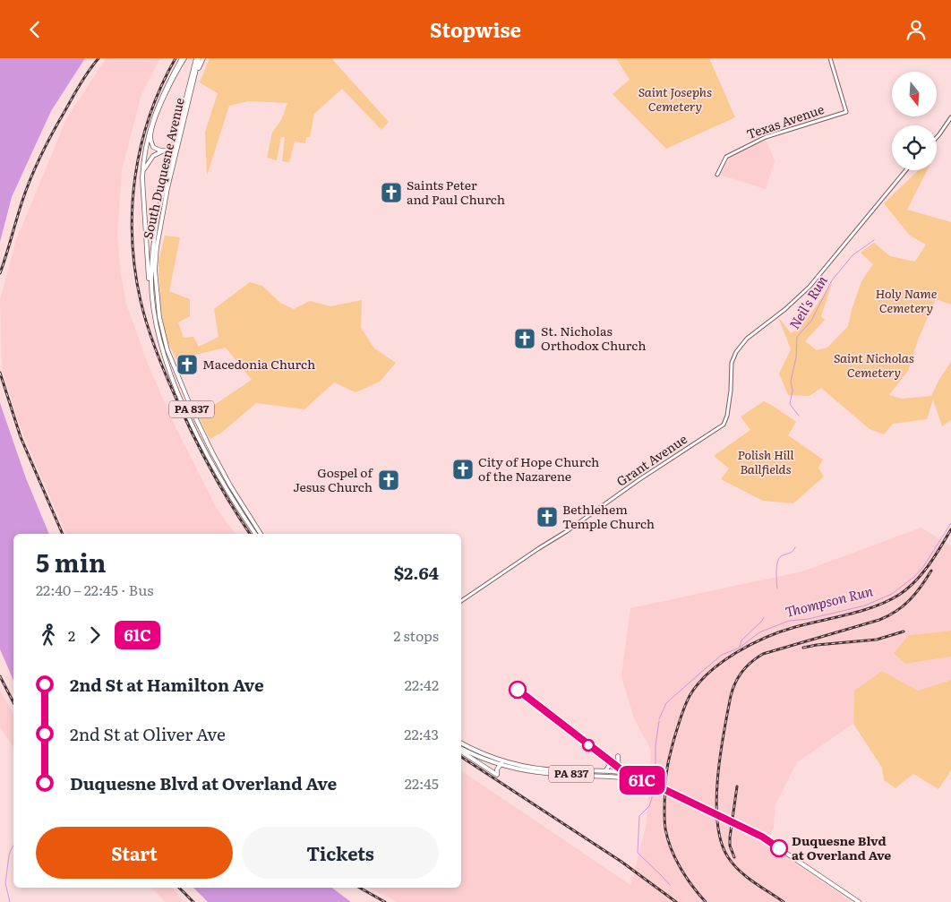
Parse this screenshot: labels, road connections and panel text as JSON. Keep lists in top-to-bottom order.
{
  "streets": {
    "main road": ["South Duquesne Avenue", "PA 837"],
    "street": ["Texas Avenue", "Grant Avenue"]
  },
  "crossings": [
    ["South Duquesne Avenue", "PA 837"]
  ],
  "water": ["Neil's Run", "Thompson Run"],
  "parks": [
    "Saint Josephs Cemetery",
    "Holy Name Cemetery",
    "Saint Nicholas Cemetery",
    "Polish Hill Ballfields"
  ],
  "places": {
    "church": [
      "Saints Peter and Paul Church",
      "St. Nicholas Orthodox Church",
      "Macedonia Church",
      "City of Hope Church of the Nazarene",
      "Gospel of Jesus Church",
      "Bethlehem Temple Church"
    ],
    "other": ["Duquesne Blvd at Overland Ave"]
  },
  "lines": ["bus line 61C"],
  "north": "bottom",
  "page": {
    "header": "Stopwise",
    "on_map": "61C",
    "heading": ["5 min", "22:40 – 22:45 · Bus", "$2.64"],
    "legs": ["2", "61C", "2 stops"],
    "list": [
      {
        "name": "2nd St at Hamilton Ave",
        "value": "22:42"
      },
      {
        "name": "2nd St at Oliver Ave",
        "value": "22:43"
      },
      {
        "name": "Duquesne Blvd at Overland Ave",
        "value": "22:45"
      }
    ],
    "buttons": ["Start", "Tickets"]
  }
}
